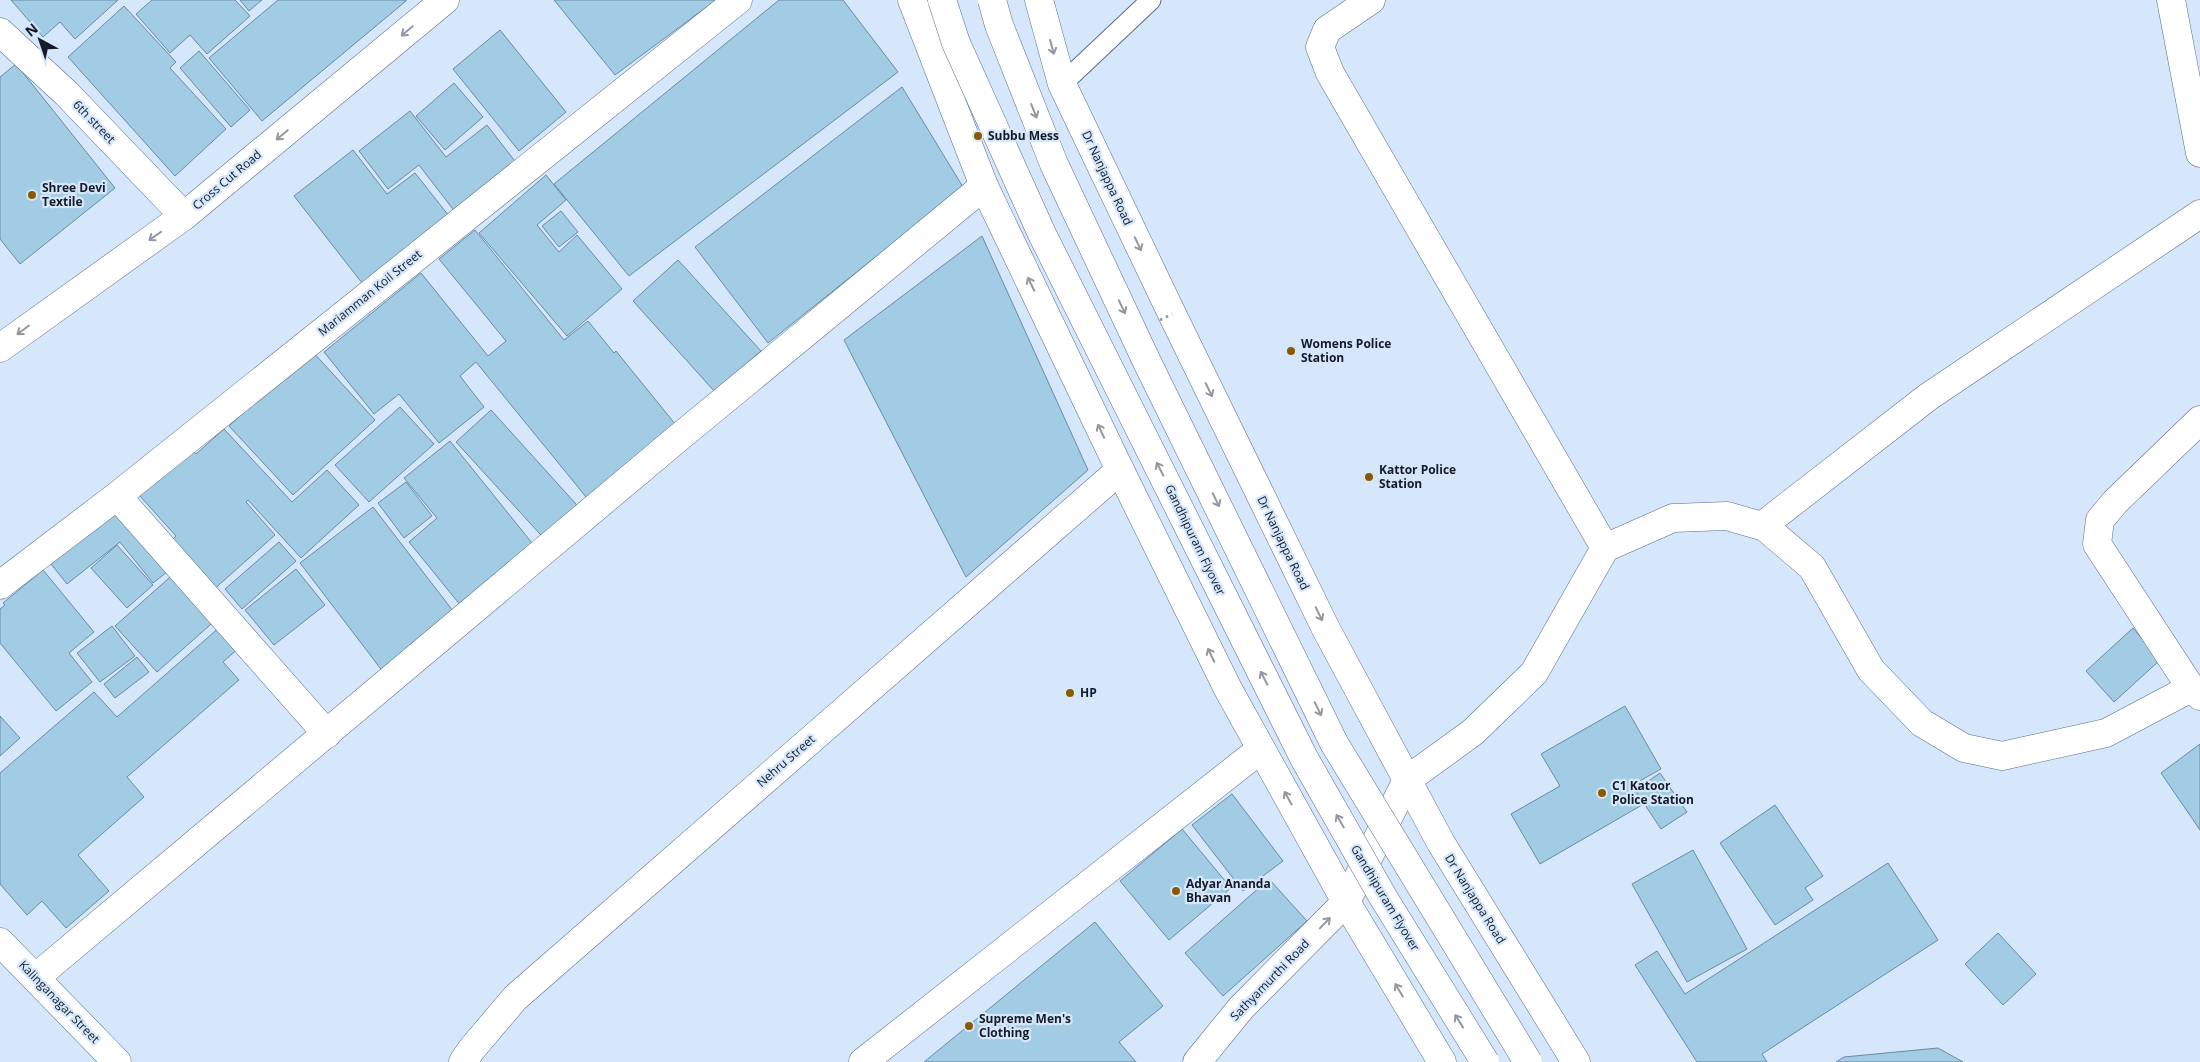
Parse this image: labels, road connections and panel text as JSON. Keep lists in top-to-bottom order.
{
  "streets": {
    "main road": [
      "6th street",
      "Dr Nanjappa Road",
      "Cross Cut Road",
      "Mariamman Koil Street",
      "Gandhipuram Flyover",
      "Nehru Street",
      "Sathyamurthi Road",
      "Kalinganagar Street"
    ]
  },
  "crossings": [
    ["6th street", "Cross Cut Road"],
    ["Dr Nanjappa Road", "Sathyamurthi Road"]
  ],
  "one_way": ["Cross Cut Road"],
  "places": [
    "Subbu Mess",
    "Shree Devi Textile",
    "Womens Police Station",
    "Kattor Police Station",
    "HP",
    "C1 Katoor Police Station",
    "Adyar Ananda Bhavan",
    "Supreme Men's Clothing"
  ],
  "north": "top left"
}
